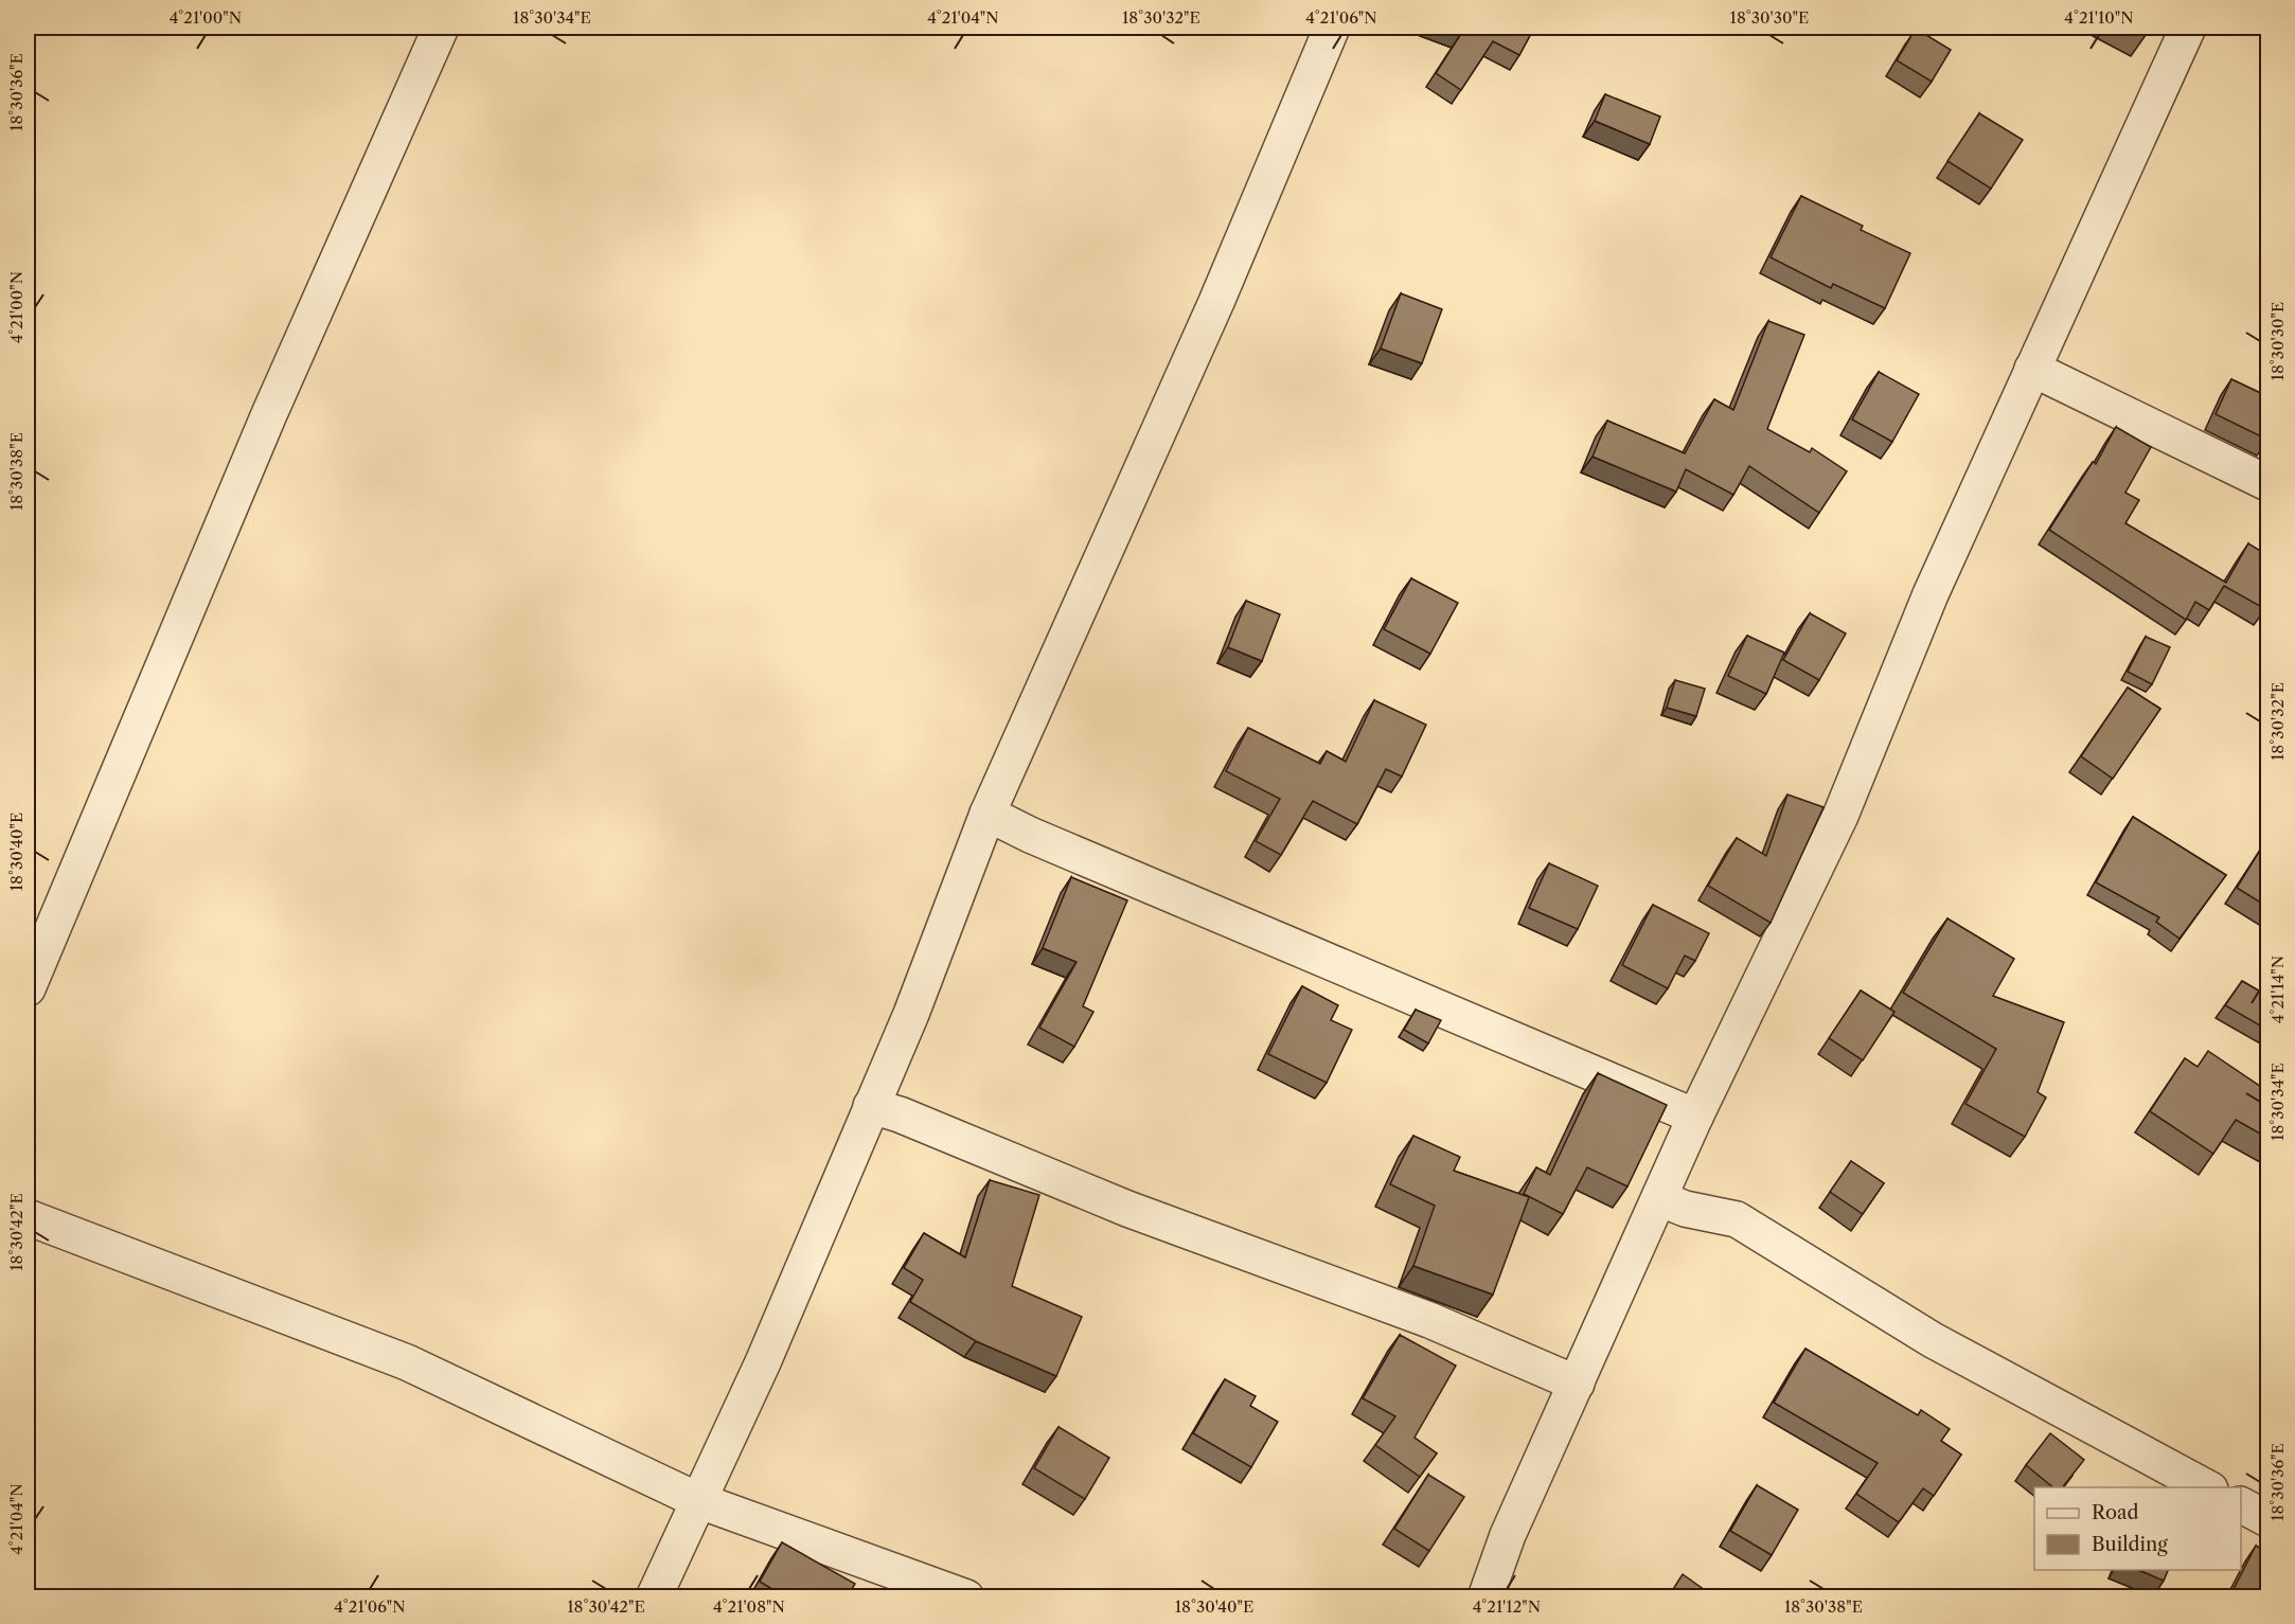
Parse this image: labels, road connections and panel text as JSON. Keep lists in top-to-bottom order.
{
  "legend": ["Road", "Building"],
  "coordinates": [
    "4°21'00\"N",
    "18°30'34\"E",
    "4°21'04\"N",
    "18°30'32\"E",
    "4°21'06\"N",
    "18°30'30\"E",
    "4°21'10\"N",
    "18°30'36\"E",
    "18°30'38\"E",
    "18°30'40\"E",
    "4°21'14\"N",
    "18°30'42\"E",
    "4°21'08\"N",
    "4°21'12\"N"
  ]
}
